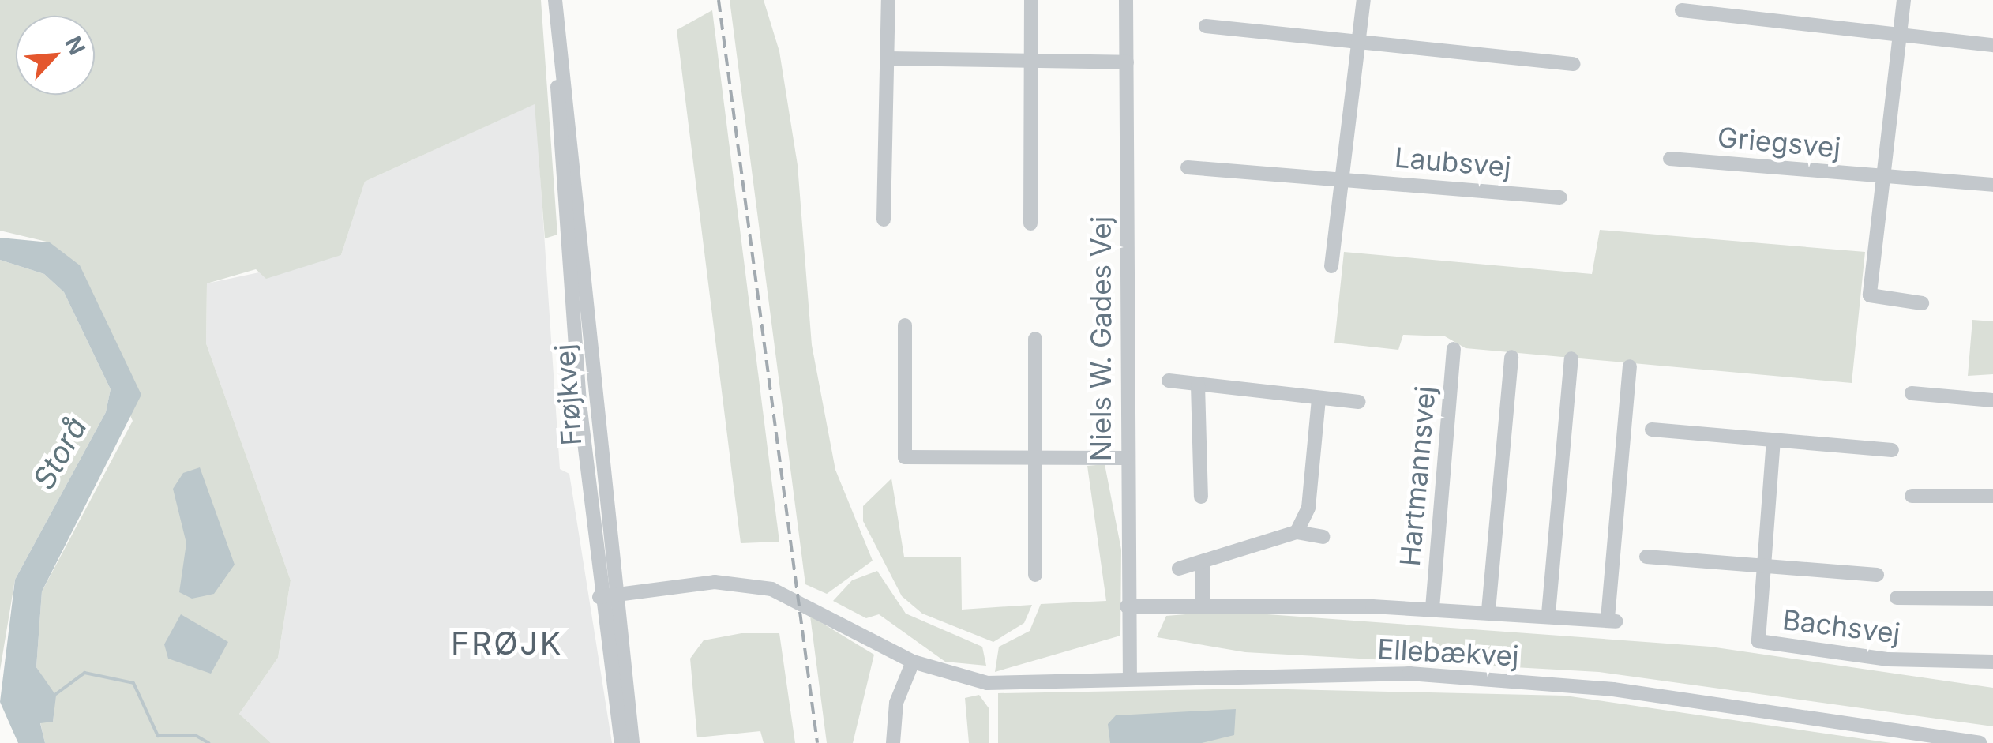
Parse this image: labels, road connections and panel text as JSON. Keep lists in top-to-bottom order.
{
  "streets": {
    "street": [
      "Griegsvej",
      "Laubsvej",
      "Niels W. Gades Vej",
      "Frøjkvej",
      "Hartmannsvej",
      "Bachsvej",
      "Ellebækvej"
    ]
  },
  "crossings": [
    ["Niels W. Gades Vej", "Hartmannsvej"],
    ["Niels W. Gades Vej", "Ellebækvej"],
    ["Frøjkvej", "Ellebækvej"]
  ],
  "districts": ["FRØJK"],
  "water": ["Storå"],
  "north": "top right"
}
